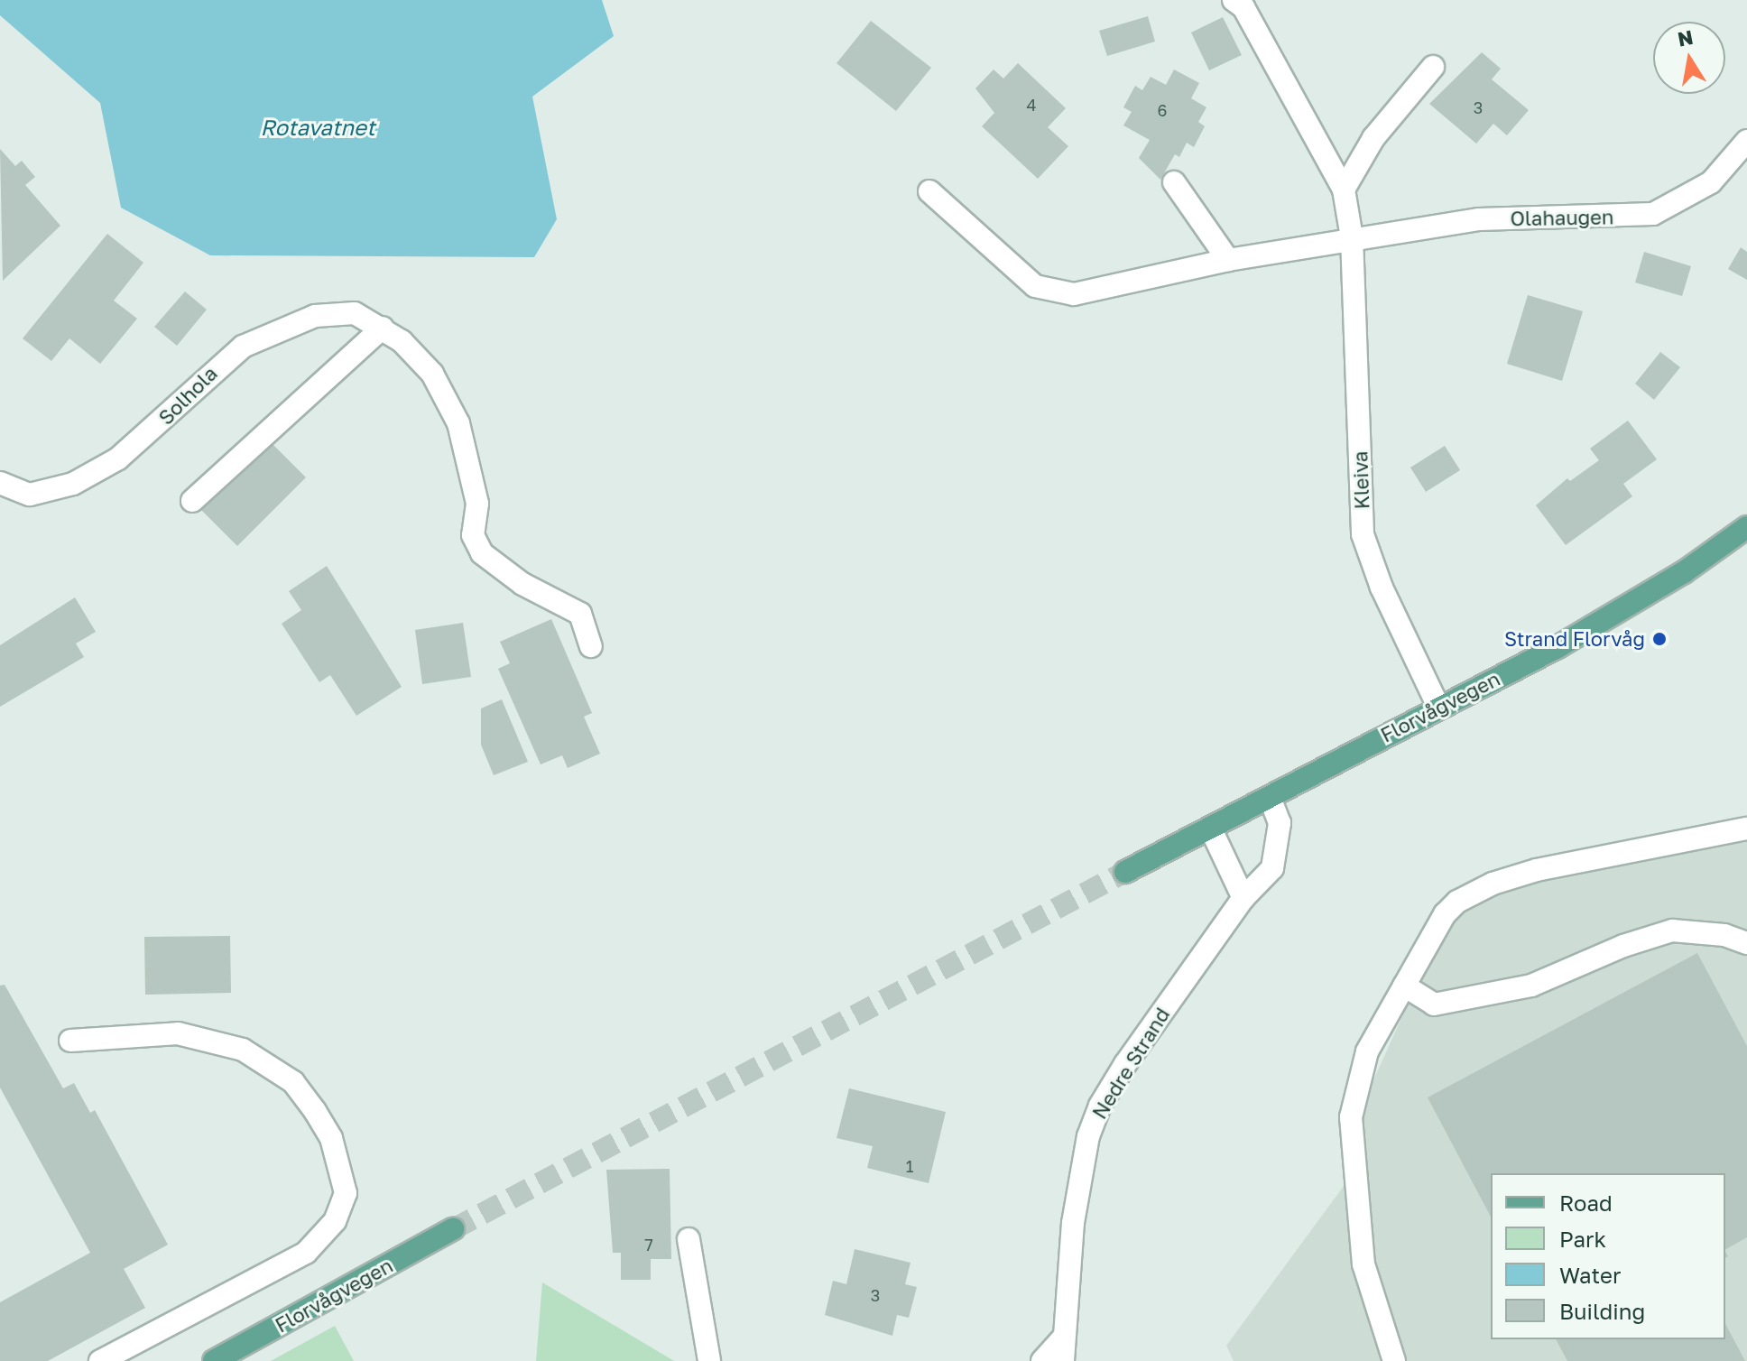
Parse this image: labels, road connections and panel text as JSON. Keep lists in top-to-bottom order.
{
  "streets": {
    "main road": ["Florvågvegen"],
    "street": [
      "Olahaugen",
      "Solhola",
      "Kleiva",
      "Nedre Strand"
    ]
  },
  "crossings": [
    ["Olahaugen", "Kleiva"],
    ["Kleiva", "Florvågvegen"],
    ["Florvågvegen", "Nedre Strand"]
  ],
  "water": ["Rotavatnet"],
  "places": ["Strand Florvåg"],
  "house_numbers": [
    "4",
    "3",
    "6",
    "1",
    "7",
    "3"
  ],
  "legend": [
    "Road",
    "Park",
    "Water",
    "Building"
  ],
  "north": "top"
}
